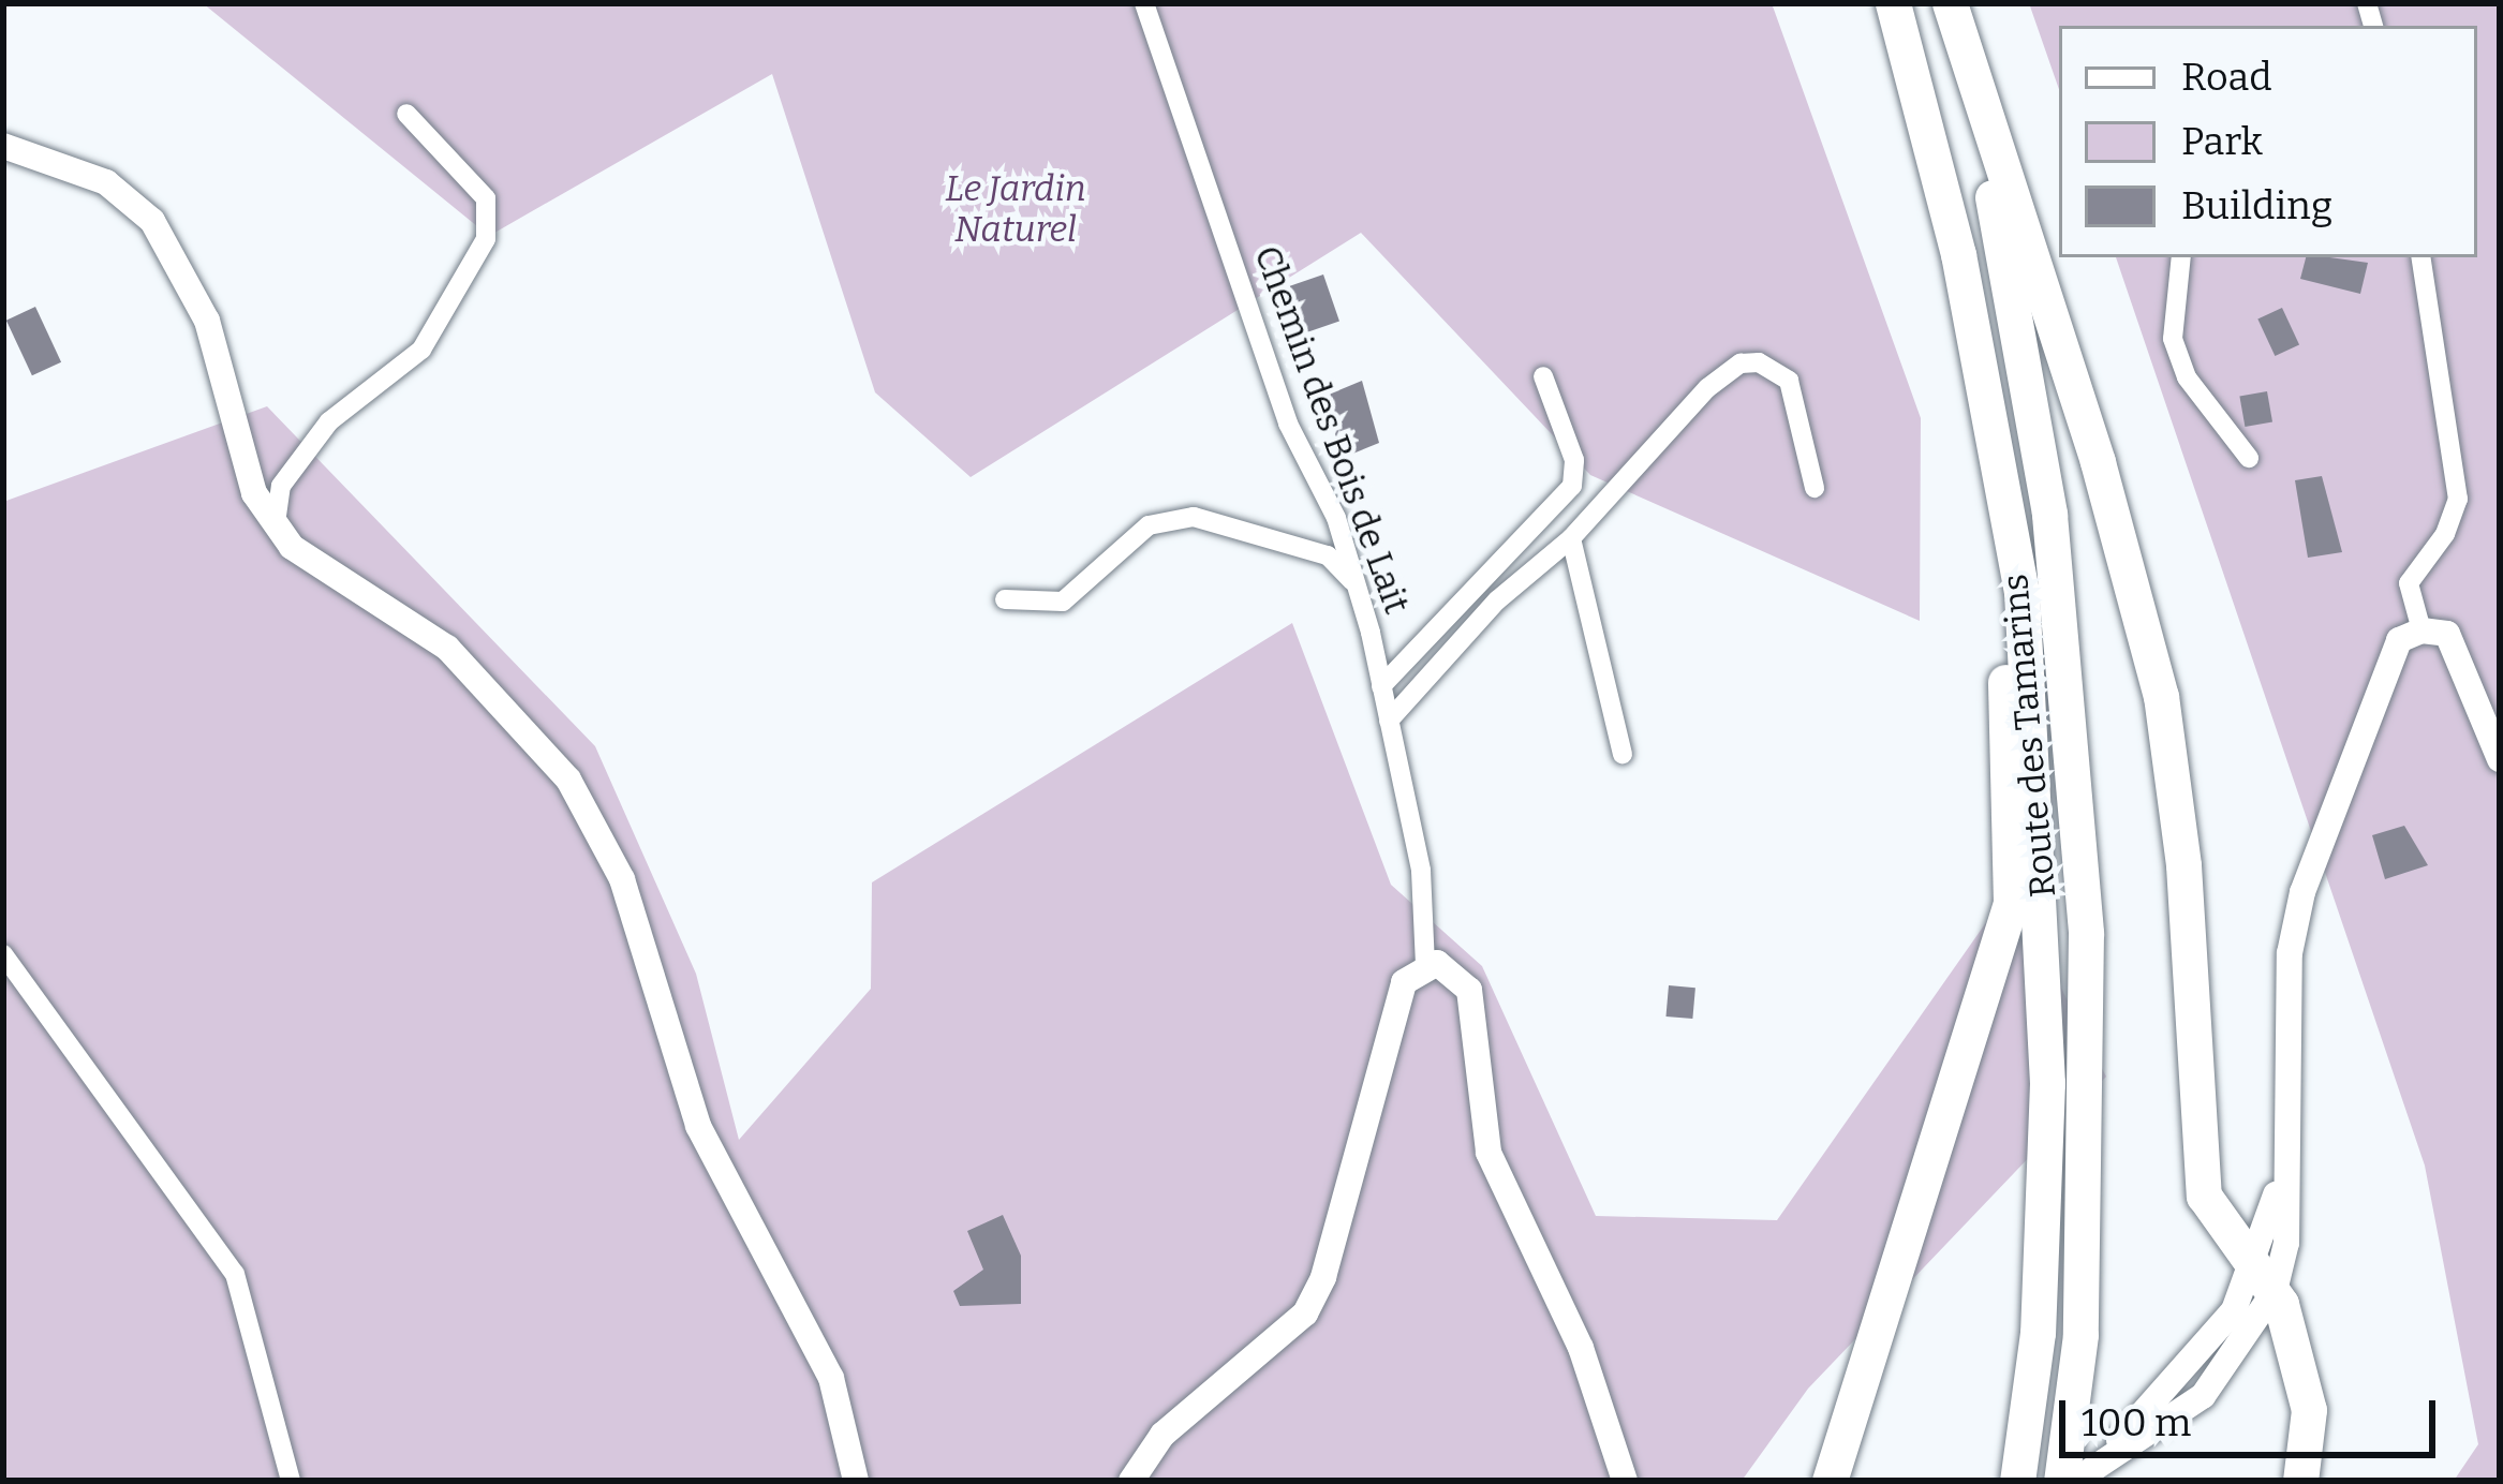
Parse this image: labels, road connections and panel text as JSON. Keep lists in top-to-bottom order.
{
  "streets": {
    "highway": ["Route des Tamarins"],
    "street": ["Chemin des Bois de Lait"]
  },
  "parks": ["Le Jardin Naturel"],
  "legend": ["Road", "Park", "Building"],
  "scale_bar": "100 m"
}
